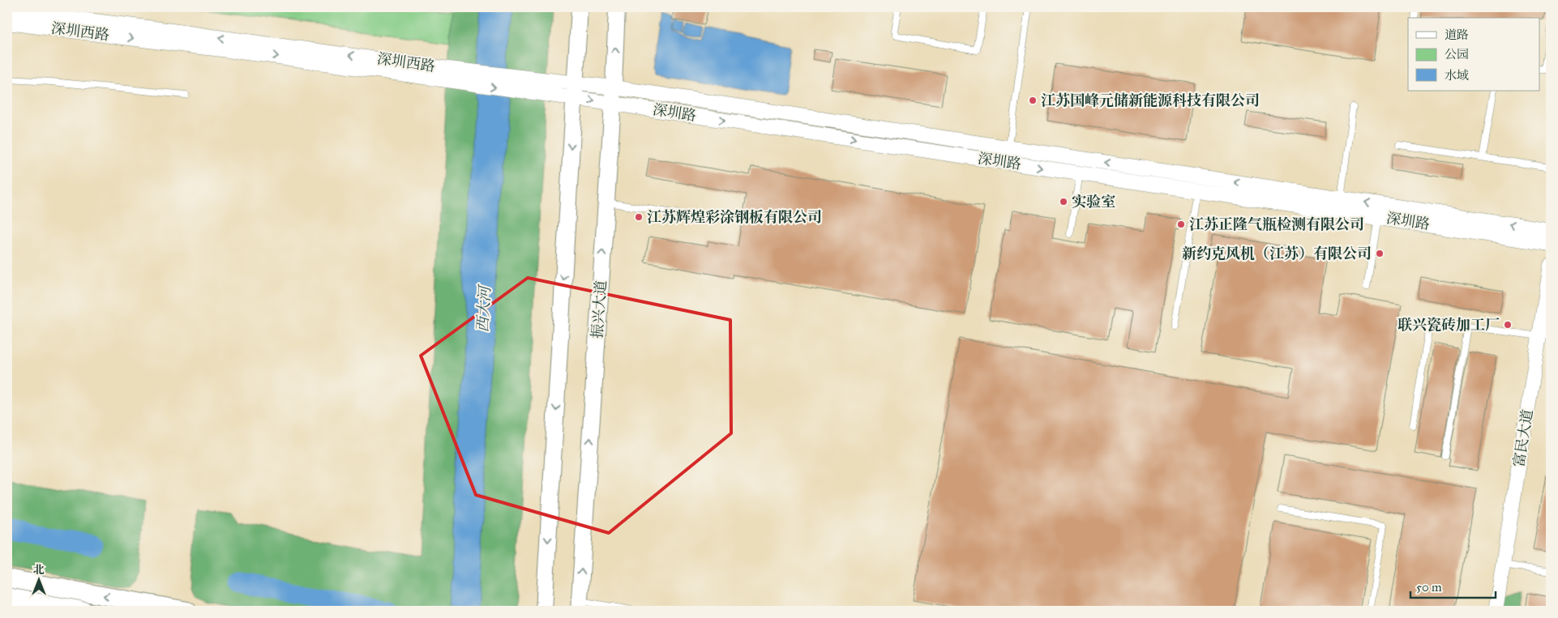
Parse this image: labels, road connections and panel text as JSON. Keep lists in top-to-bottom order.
{
  "streets": {
    "main road": ["振兴大道"],
    "street": ["深圳西路", "深圳路", "富民大道"]
  },
  "crossings": [
    ["深圳西路", "深圳路"],
    ["深圳路", "振兴大道"]
  ],
  "water": ["西大河"],
  "places": [
    "江苏国峰元储新能源科技有限公司",
    "实验室",
    "江苏辉煌彩涂钢板有限公司",
    "江苏正隆气瓶检测有限公司",
    "新约克风机（江苏）有限公司",
    "联兴瓷砖加工厂"
  ],
  "legend": ["道路", "公园", "水域"],
  "scale_bar": "50 m",
  "north": "top"
}
